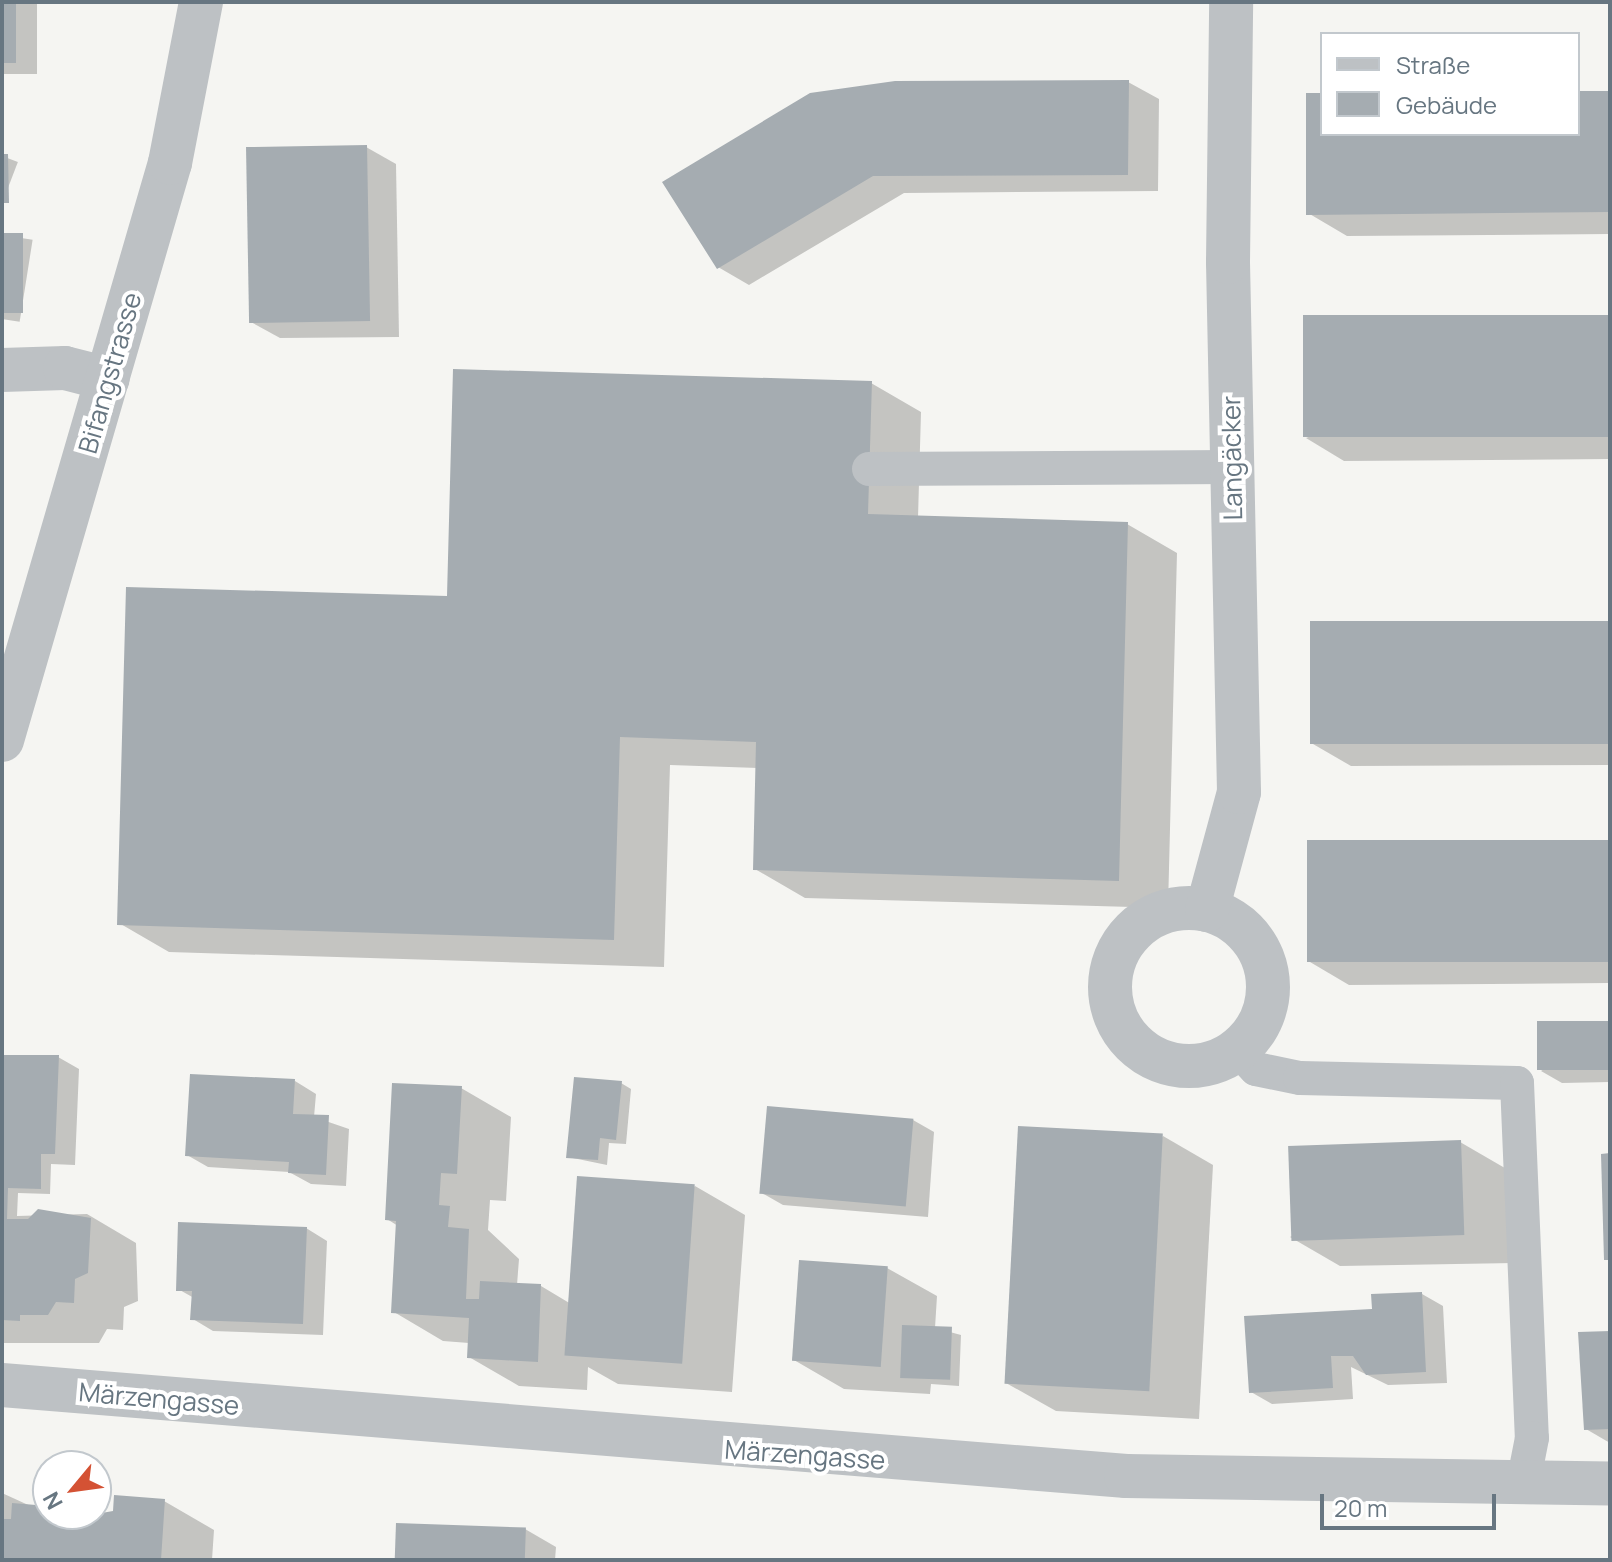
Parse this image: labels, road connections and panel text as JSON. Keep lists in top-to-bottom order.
{
  "streets": {
    "street": ["Bifangstrasse", "Langäcker", "Märzengasse"]
  },
  "legend": ["Straße", "Gebäude"],
  "scale_bar": "20 m",
  "north": "bottom left"
}
